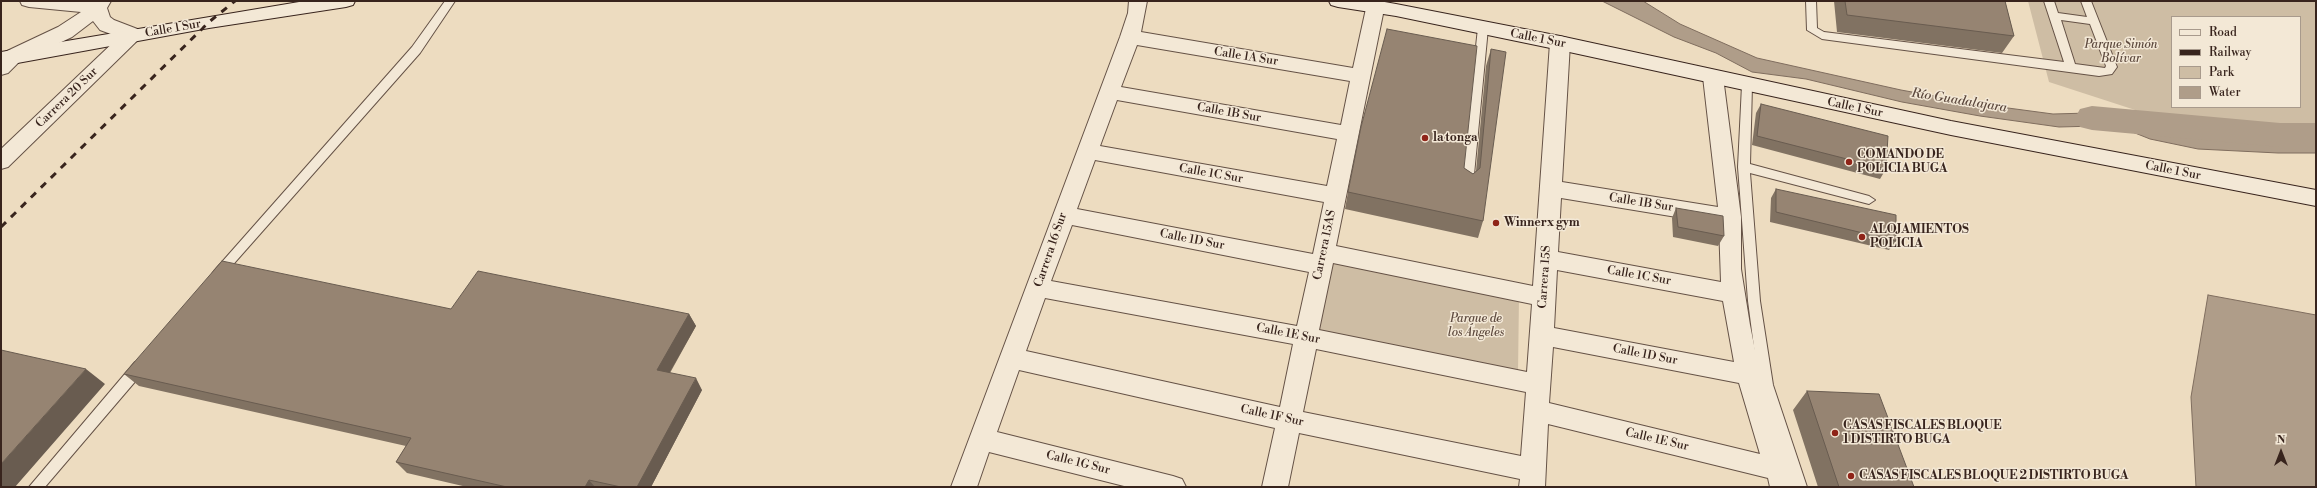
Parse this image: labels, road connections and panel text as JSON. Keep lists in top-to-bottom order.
{
  "streets": {
    "street": [
      "Calle 1 Sur",
      "Calle 1A Sur",
      "Carrera 20 Sur",
      "Calle 1B Sur",
      "Calle 1C Sur",
      "Calle 1D Sur",
      "Carrera 15AS",
      "Carrera 16 Sur",
      "Carrera 15S",
      "Calle 1E Sur",
      "Calle 1F Sur",
      "Calle 1G Sur"
    ]
  },
  "crossings": [
    ["Calle 1 Sur", "Carrera 20 Sur"],
    ["Calle 1 Sur", "Carrera 15AS"],
    ["Calle 1 Sur", "Carrera 15S"],
    ["Calle 1A Sur", "Carrera 15AS"],
    ["Calle 1A Sur", "Carrera 16 Sur"],
    ["Calle 1B Sur", "Carrera 15AS"],
    ["Calle 1B Sur", "Carrera 16 Sur"],
    ["Calle 1B Sur", "Carrera 15S"],
    ["Calle 1C Sur", "Carrera 15AS"],
    ["Calle 1C Sur", "Carrera 16 Sur"],
    ["Calle 1C Sur", "Carrera 15S"],
    ["Calle 1D Sur", "Carrera 15AS"],
    ["Calle 1D Sur", "Carrera 16 Sur"],
    ["Calle 1D Sur", "Carrera 15S"],
    ["Carrera 15AS", "Calle 1E Sur"],
    ["Carrera 15AS", "Calle 1F Sur"],
    ["Carrera 16 Sur", "Calle 1E Sur"],
    ["Carrera 16 Sur", "Calle 1F Sur"],
    ["Carrera 16 Sur", "Calle 1G Sur"],
    ["Carrera 15S", "Calle 1E Sur"],
    ["Carrera 15S", "Calle 1F Sur"]
  ],
  "water": ["Río Guadalajara"],
  "parks": ["Parque Simón Bolívar", "Parque de los Ángeles"],
  "places": [
    "la tonga",
    "COMANDO DE POLICIA BUGA",
    "Winnerx gym",
    "ALOJAMIENTOS POLICIA",
    "CASAS FISCALES BLOQUE 1 DISTIRTO BUGA",
    "CASAS FISCALES BLOQUE 2 DISTIRTO BUGA"
  ],
  "legend": [
    "Road",
    "Railway",
    "Park",
    "Water"
  ],
  "north": "top"
}
